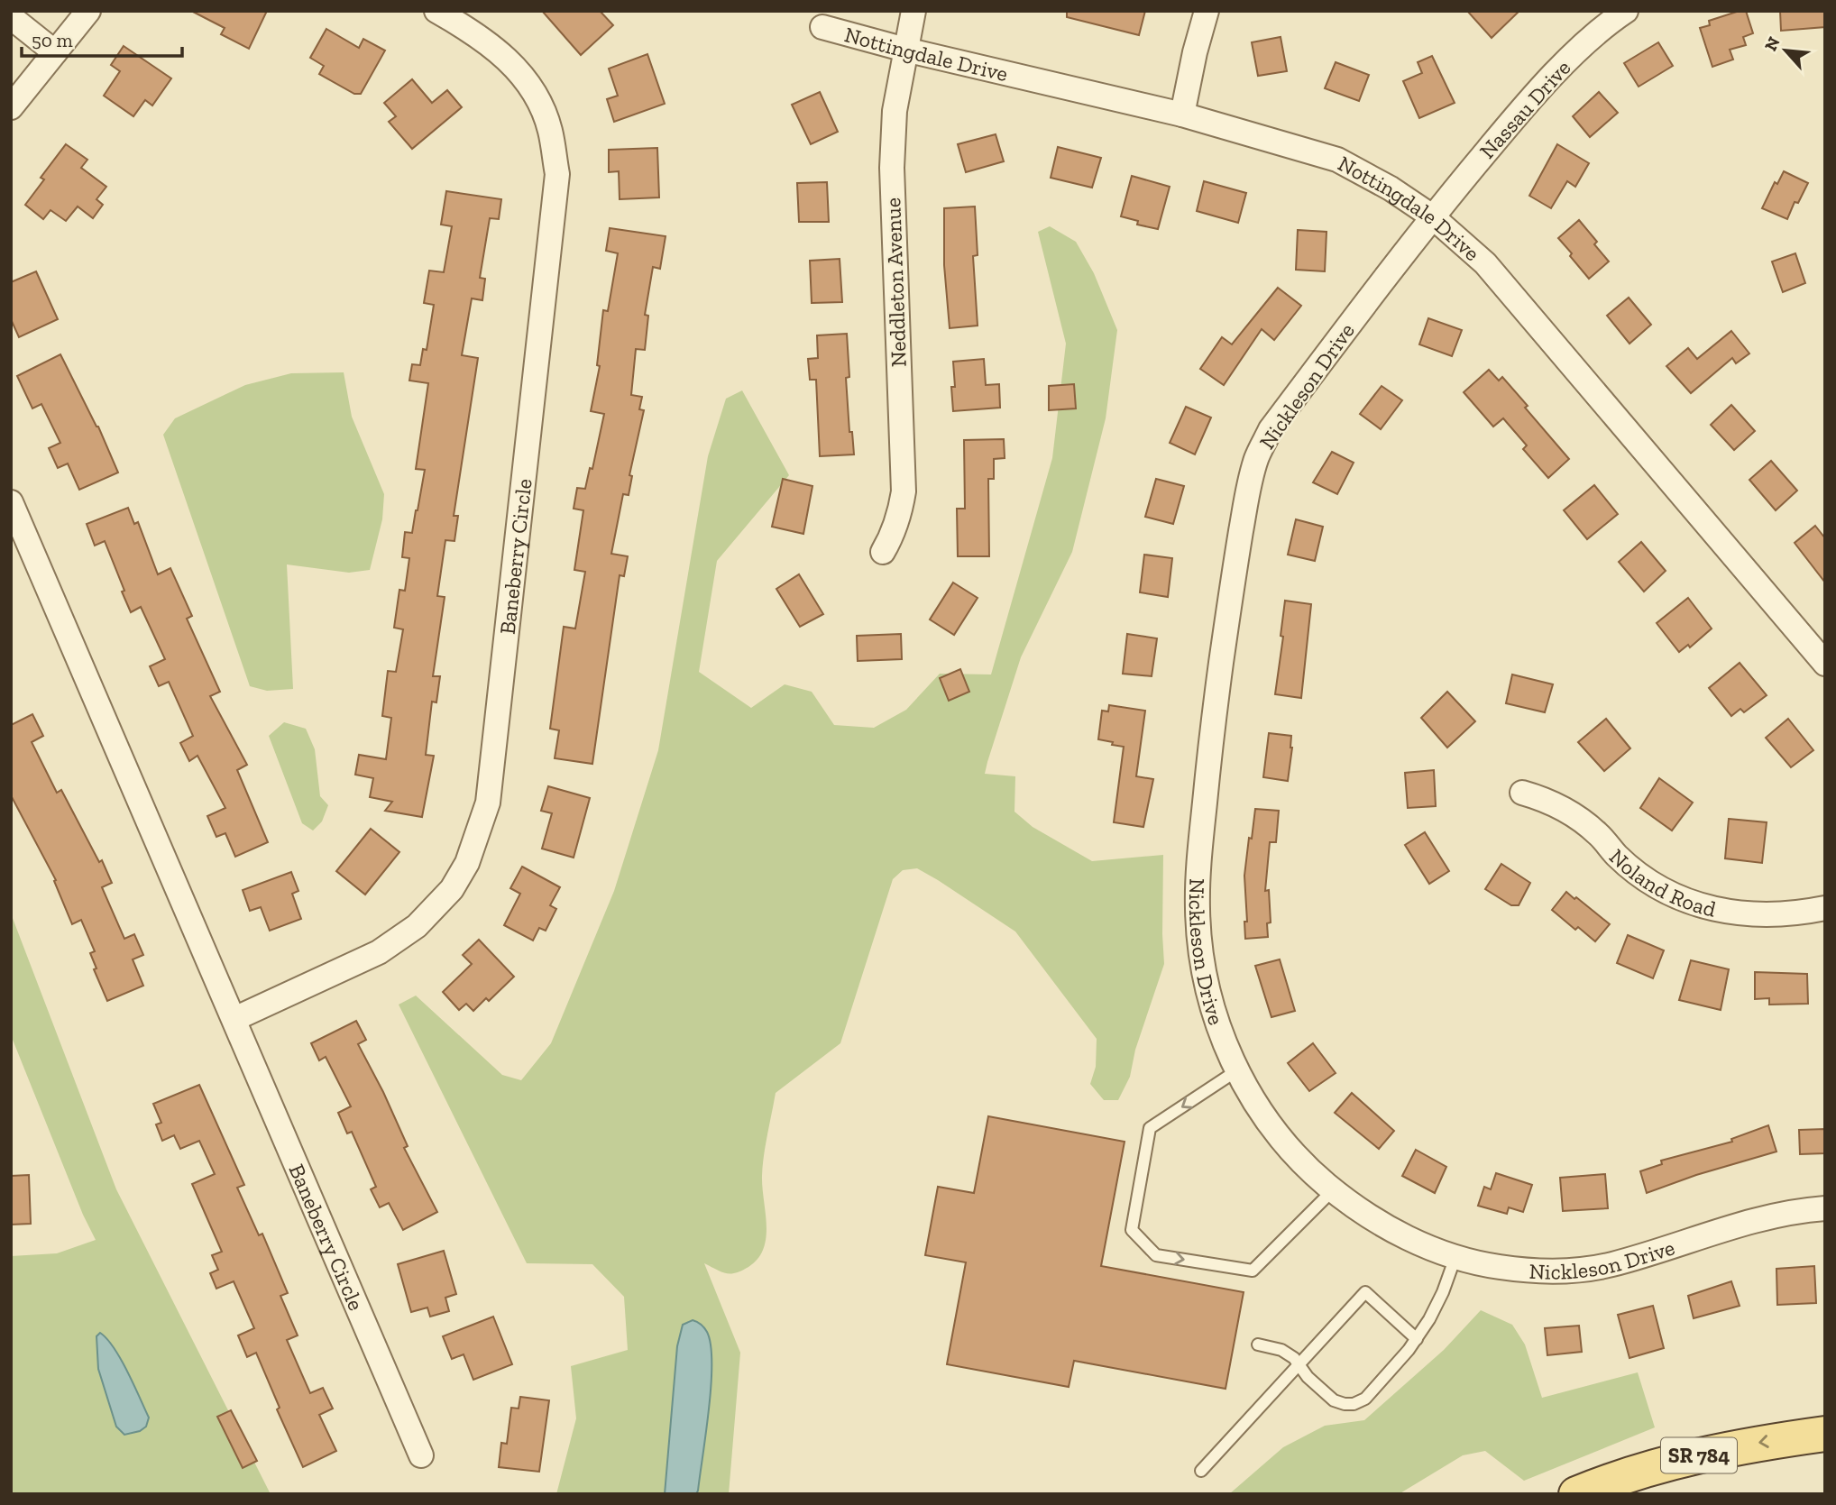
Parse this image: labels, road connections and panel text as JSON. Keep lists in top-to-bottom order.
{
  "streets": {
    "main road": ["SR 784"],
    "street": [
      "Nottingdale Drive",
      "Nassau Drive",
      "Neddleton Avenue",
      "Nickleson Drive",
      "Baneberry Circle",
      "Noland Road"
    ]
  },
  "crossings": [
    ["Nottingdale Drive", "Nassau Drive"],
    ["Nottingdale Drive", "Neddleton Avenue"],
    ["Nottingdale Drive", "Nickleson Drive"],
    ["Nassau Drive", "Nickleson Drive"]
  ],
  "scale_bar": "50 m",
  "north": "top left"
}
